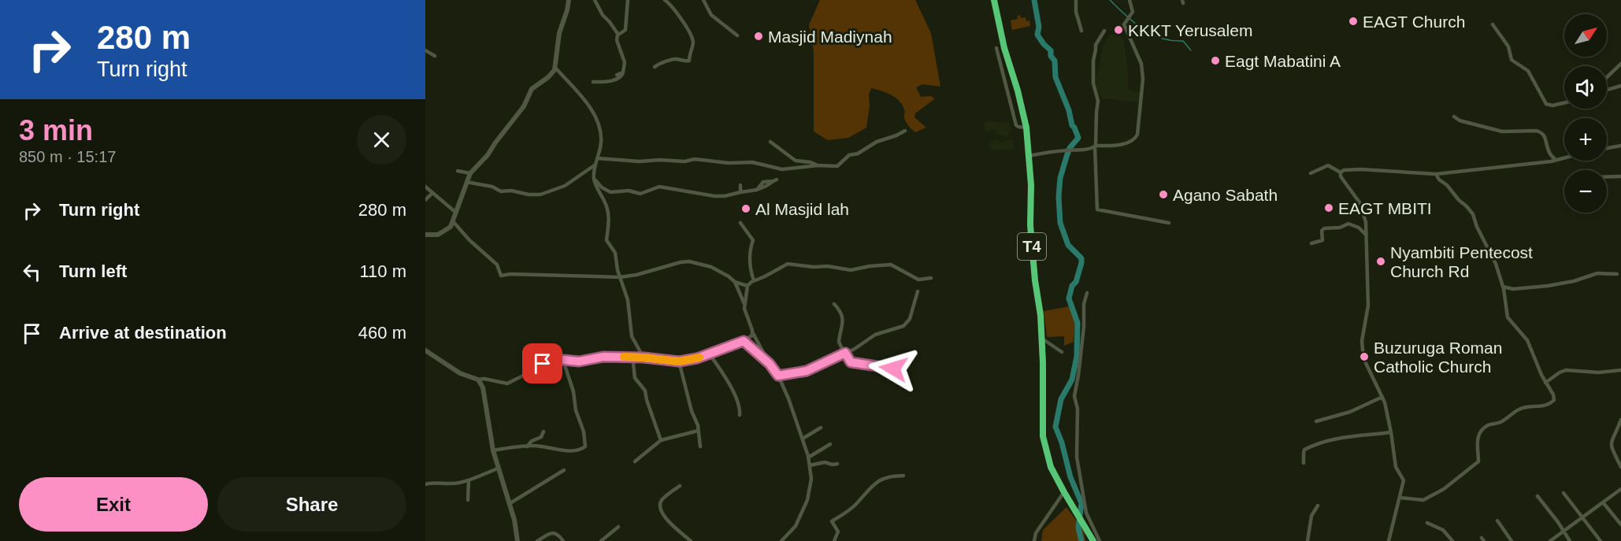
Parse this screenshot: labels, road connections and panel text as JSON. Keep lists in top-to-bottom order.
{
  "streets": {
    "highway": ["T4"]
  },
  "places": [
    "EAGT Church",
    "KKKT Yerusalem",
    "Masjid Madiynah",
    "Eagt Mabatini A",
    "Agano Sabath",
    "EAGT MBITI",
    "Al Masjid lah",
    "Nyambiti Pentecost Church Rd",
    "Buzuruga Roman Catholic Church"
  ],
  "north": "top right",
  "page": {
    "turn": ["280 m", "Turn right"],
    "map_buttons": ["+", "−"],
    "heading": ["3 min", "850 m · 15:17"],
    "list": [
      {
        "name": "Turn right",
        "value": "280 m"
      },
      {
        "name": "Turn left",
        "value": "110 m"
      },
      {
        "name": "Arrive at destination",
        "value": "460 m"
      }
    ],
    "buttons": ["Exit", "Share"]
  }
}
